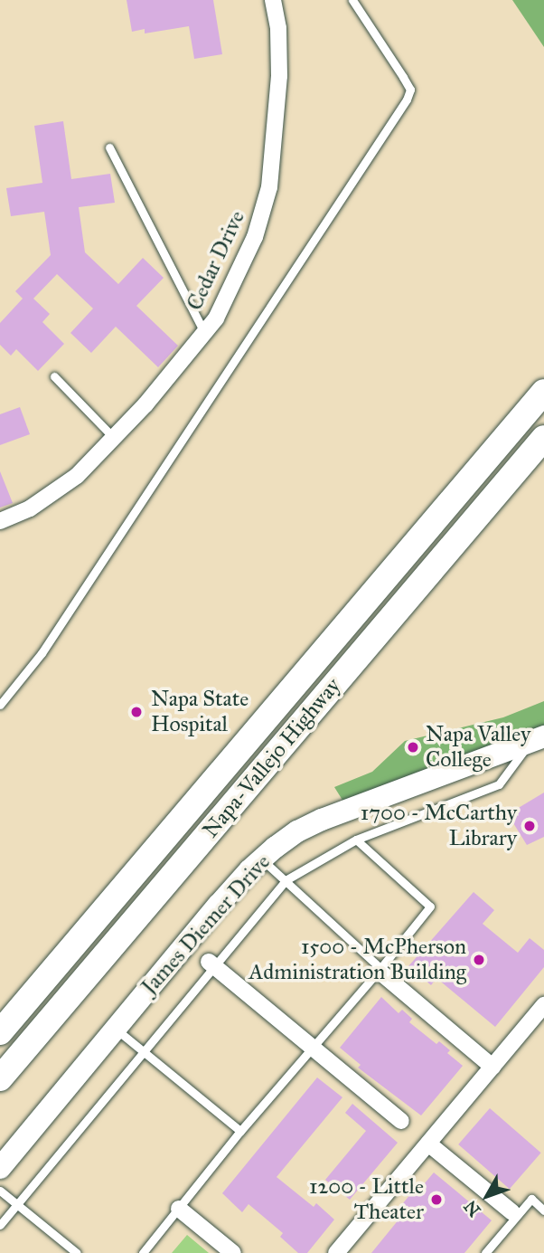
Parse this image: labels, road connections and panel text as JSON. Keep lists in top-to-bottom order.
{
  "streets": {
    "main road": ["Napa-Vallejo Highway"],
    "street": ["Cedar Drive", "James Diemer Drive"]
  },
  "places": [
    "Napa State Hospital",
    "Napa Valley College",
    "1700 - McCarthy Library",
    "1500 - McPherson Administration Building",
    "1200 - Little Theater"
  ],
  "north": "bottom left"
}
